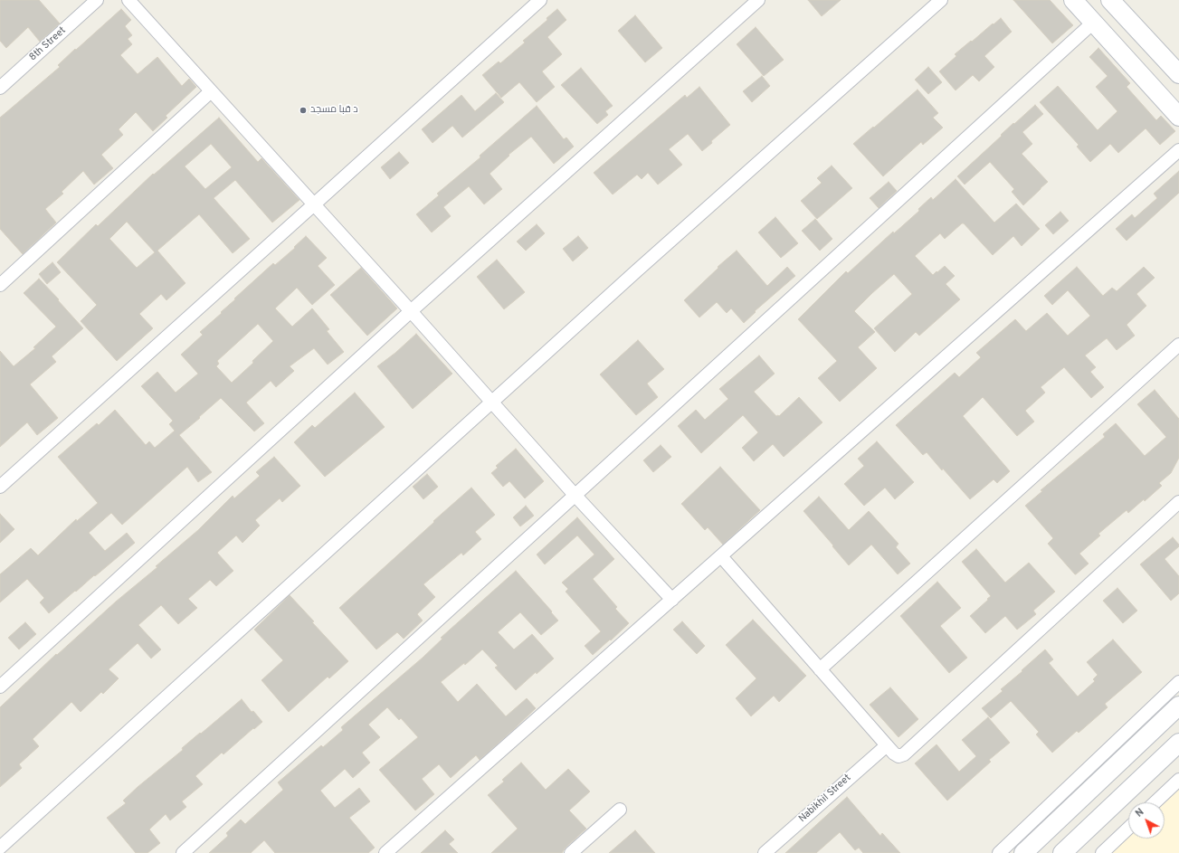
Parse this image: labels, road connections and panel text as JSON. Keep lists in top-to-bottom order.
{
  "streets": {
    "street": ["8th Street", "Nabikhil Street"]
  },
  "places": ["د قبا مسجد"],
  "north": "top left"
}
